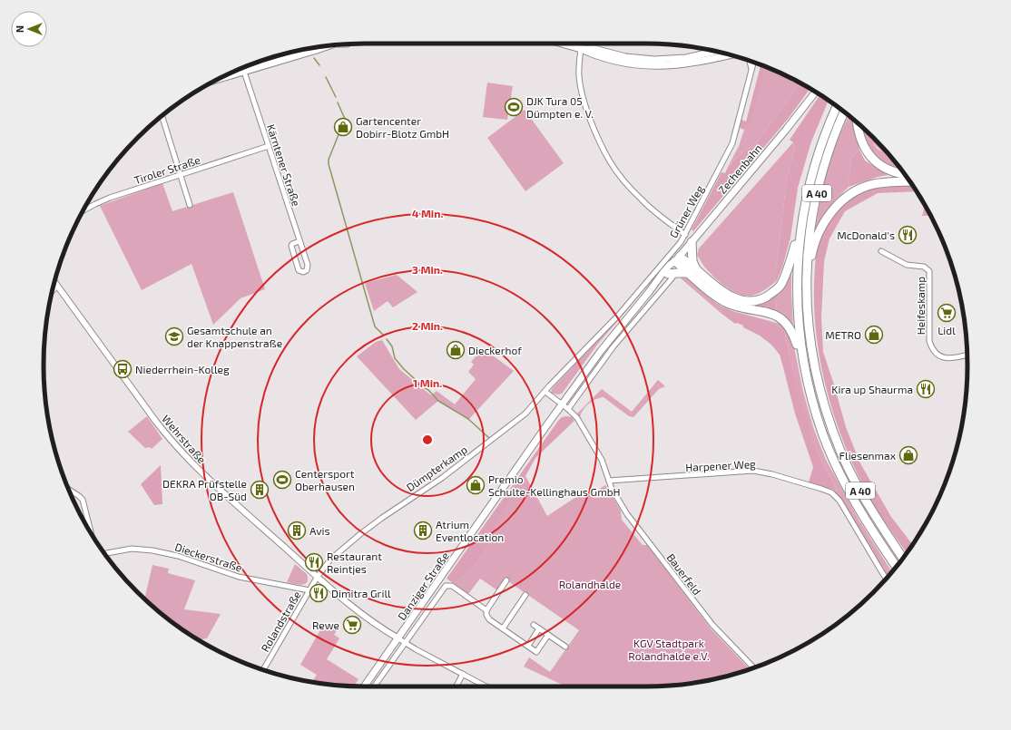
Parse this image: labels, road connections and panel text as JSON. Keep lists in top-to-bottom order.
{
  "streets": {
    "highway": ["A 40"],
    "main road": ["Zechenbahn", "Danziger Straße"],
    "street": [
      "Kärntener Straße",
      "Tiroler Straße",
      "Grüner Weg",
      "Heifeskamp",
      "Wehrstraße",
      "Harpener Weg",
      "Dümpterkamp",
      "Dieckerstraße",
      "Bauerfeld",
      "Rolandstraße"
    ]
  },
  "crossings": [
    ["Kärntener Straße", "Tiroler Straße"],
    ["Zechenbahn", "Bauerfeld"],
    ["Zechenbahn", "Danziger Straße"],
    ["Grüner Weg", "Dümpterkamp"],
    ["Wehrstraße", "Dümpterkamp"],
    ["Wehrstraße", "Danziger Straße"],
    ["Wehrstraße", "Rolandstraße"],
    ["Harpener Weg", "Bauerfeld"],
    ["Dümpterkamp", "Bauerfeld"],
    ["Dümpterkamp", "Rolandstraße"],
    ["Dieckerstraße", "Rolandstraße"],
    ["Bauerfeld", "Danziger Straße"]
  ],
  "parks": ["Rolandhalde", "KGV Stadtpark Rolandhalde e.V."],
  "places": {
    "sports": ["DJK Tura 05 Dümpten e. V.", "Centersport Oberhausen"],
    "shop": [
      "Gartencenter Dobirr-Blotz GmbH",
      "METRO",
      "Dieckerhof",
      "Fliesenmax",
      "Premio Schulte-Kellinghaus GmbH"
    ],
    "restaurant": [
      "McDonald's",
      "Kira up Shaurma",
      "Restaurant Reintjes",
      "Dimitra Grill"
    ],
    "supermarket": ["Lidl", "Rewe"],
    "school or university": ["Gesamtschule an der Knappenstraße"],
    "bus stop": ["Niederrhein-Kolleg"],
    "building": ["DEKRA Prüfstelle OB-Süd", "Avis", "Atrium Eventlocation"]
  },
  "north": "left",
  "rings": [
    "4 Min.",
    "3 Min.",
    "2 Min.",
    "1 Min."
  ]
}
